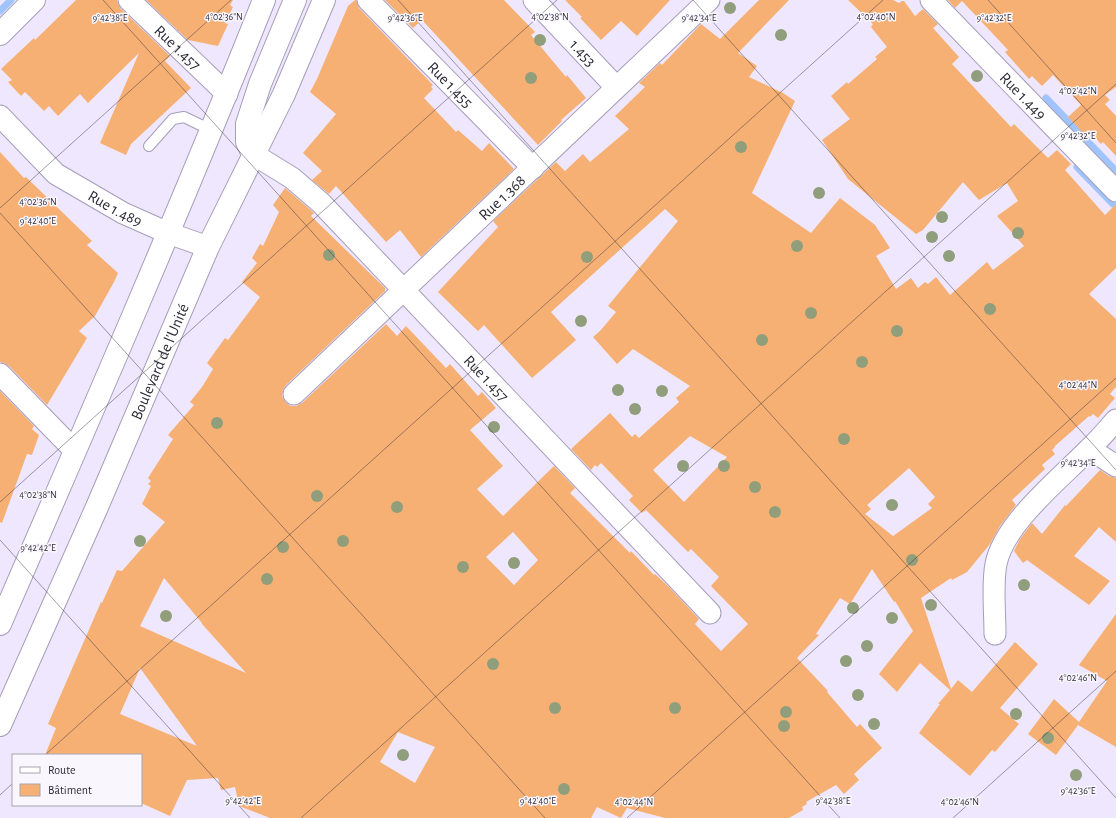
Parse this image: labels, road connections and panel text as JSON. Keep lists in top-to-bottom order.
{
  "streets": {
    "main road": ["Boulevard de l'Unité"],
    "street": [
      "Rue 1.457",
      "1.453",
      "Rue 1.455",
      "Rue 1.449",
      "Rue 1.368",
      "Rue 1.489"
    ]
  },
  "crossings": [
    ["Rue 1.457", "Rue 1.368"],
    ["Rue 1.457", "Boulevard de l'Unité"],
    ["1.453", "Rue 1.368"],
    ["Rue 1.455", "Rue 1.368"],
    ["Rue 1.489", "Boulevard de l'Unité"]
  ],
  "legend": ["Route", "Bâtiment"],
  "coordinates": [
    "4°02'36\"N",
    "4°02'38\"N",
    "4°02'40\"N",
    "9°42'38\"E",
    "9°42'36\"E",
    "9°42'34\"E",
    "9°42'32\"E",
    "4°02'42\"N",
    "9°42'40\"E",
    "4°02'44\"N",
    "9°42'42\"E",
    "4°02'46\"N"
  ]
}
